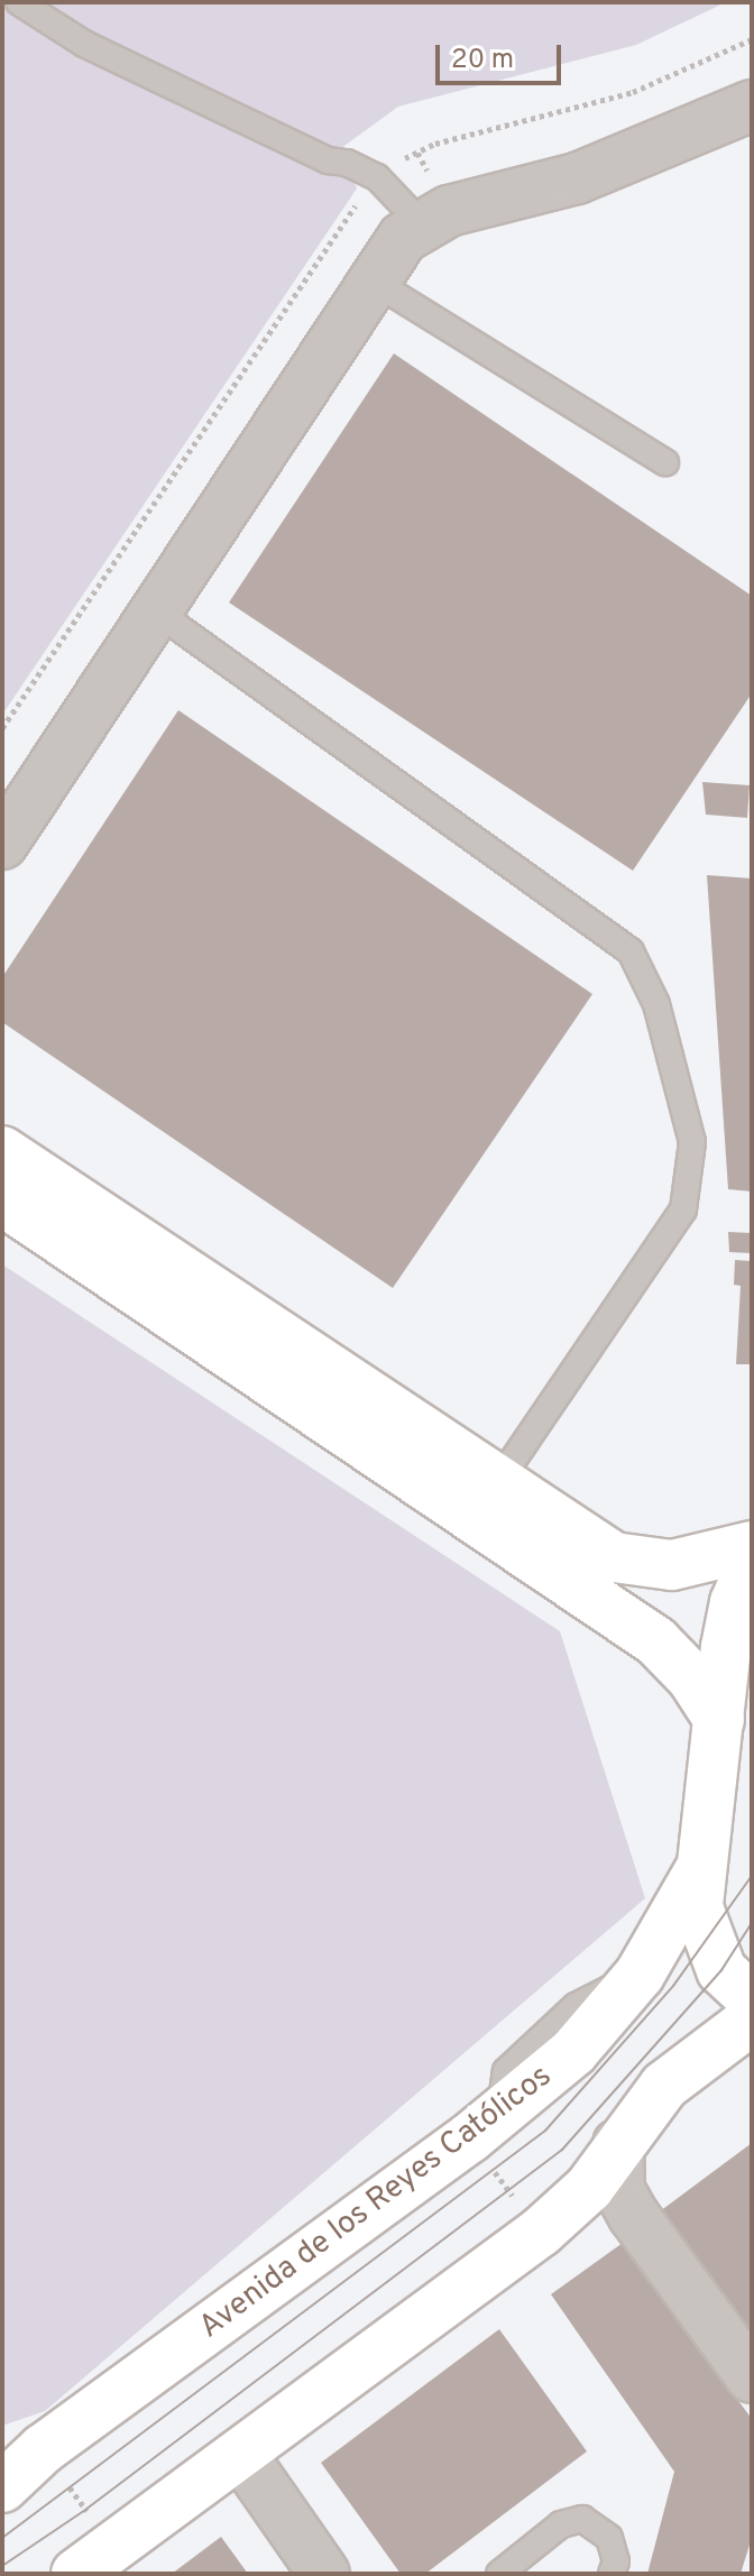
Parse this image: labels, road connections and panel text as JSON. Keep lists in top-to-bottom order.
{
  "streets": {
    "main road": ["Avenida de los Reyes Católicos"]
  },
  "scale_bar": "20 m"
}
